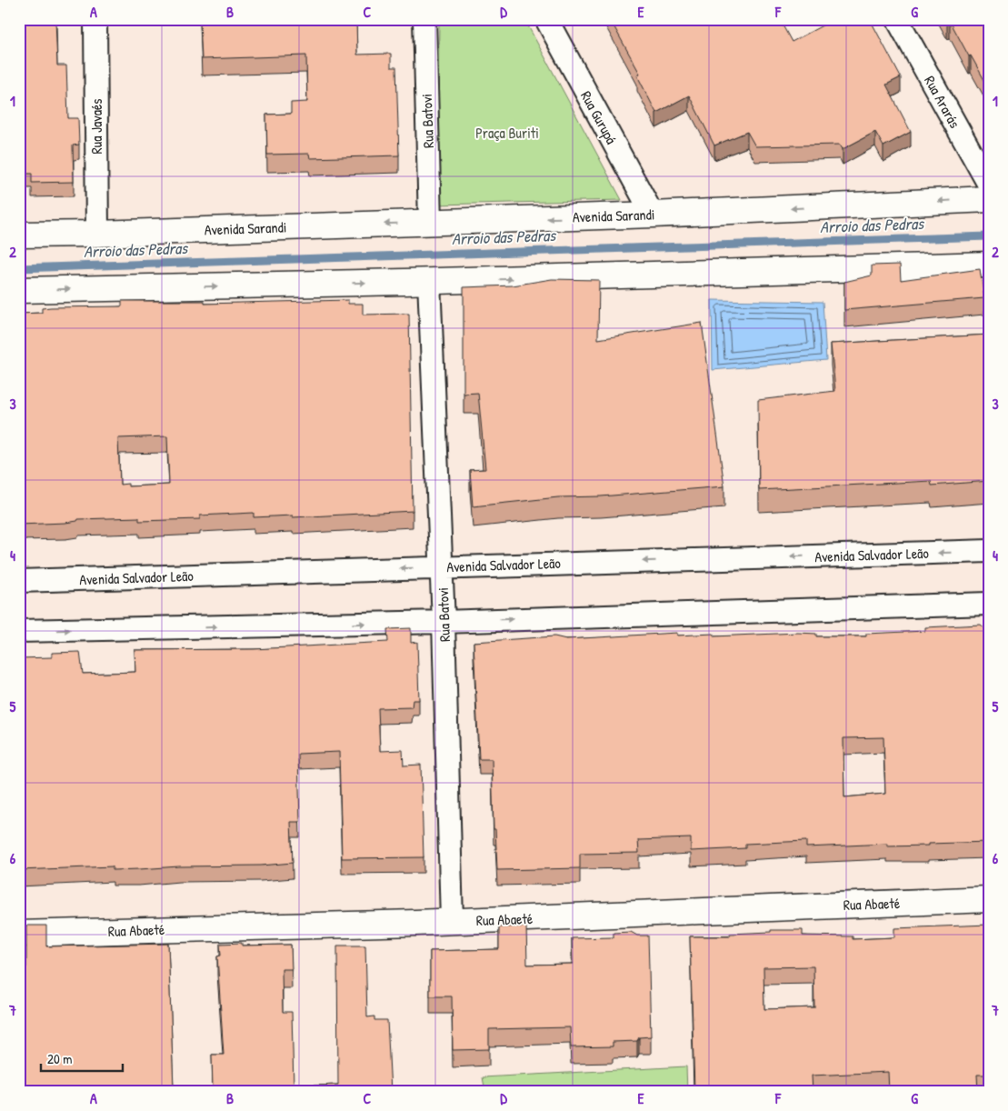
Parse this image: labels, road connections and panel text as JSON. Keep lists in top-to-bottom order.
{
  "streets": {
    "street": [
      "Rua Ararás",
      "Rua Gurupá",
      "Rua Batovi",
      "Rua Javaés",
      "Avenida Sarandi",
      "Avenida Salvador Leão",
      "Rua Abaeté"
    ]
  },
  "crossings": [
    ["Rua Gurupá", "Avenida Sarandi"],
    ["Rua Batovi", "Avenida Sarandi"],
    ["Rua Batovi", "Avenida Salvador Leão"],
    ["Rua Batovi", "Rua Abaeté"],
    ["Rua Javaés", "Avenida Sarandi"]
  ],
  "water": ["Arroio das Pedras"],
  "parks": ["Praça Buriti"],
  "scale_bar": "20 m",
  "grid": {
    "columns": [
      "A",
      "B",
      "C",
      "D",
      "E",
      "F",
      "G"
    ],
    "rows": [
      "1",
      "2",
      "3",
      "4",
      "5",
      "6",
      "7"
    ]
  }
}
